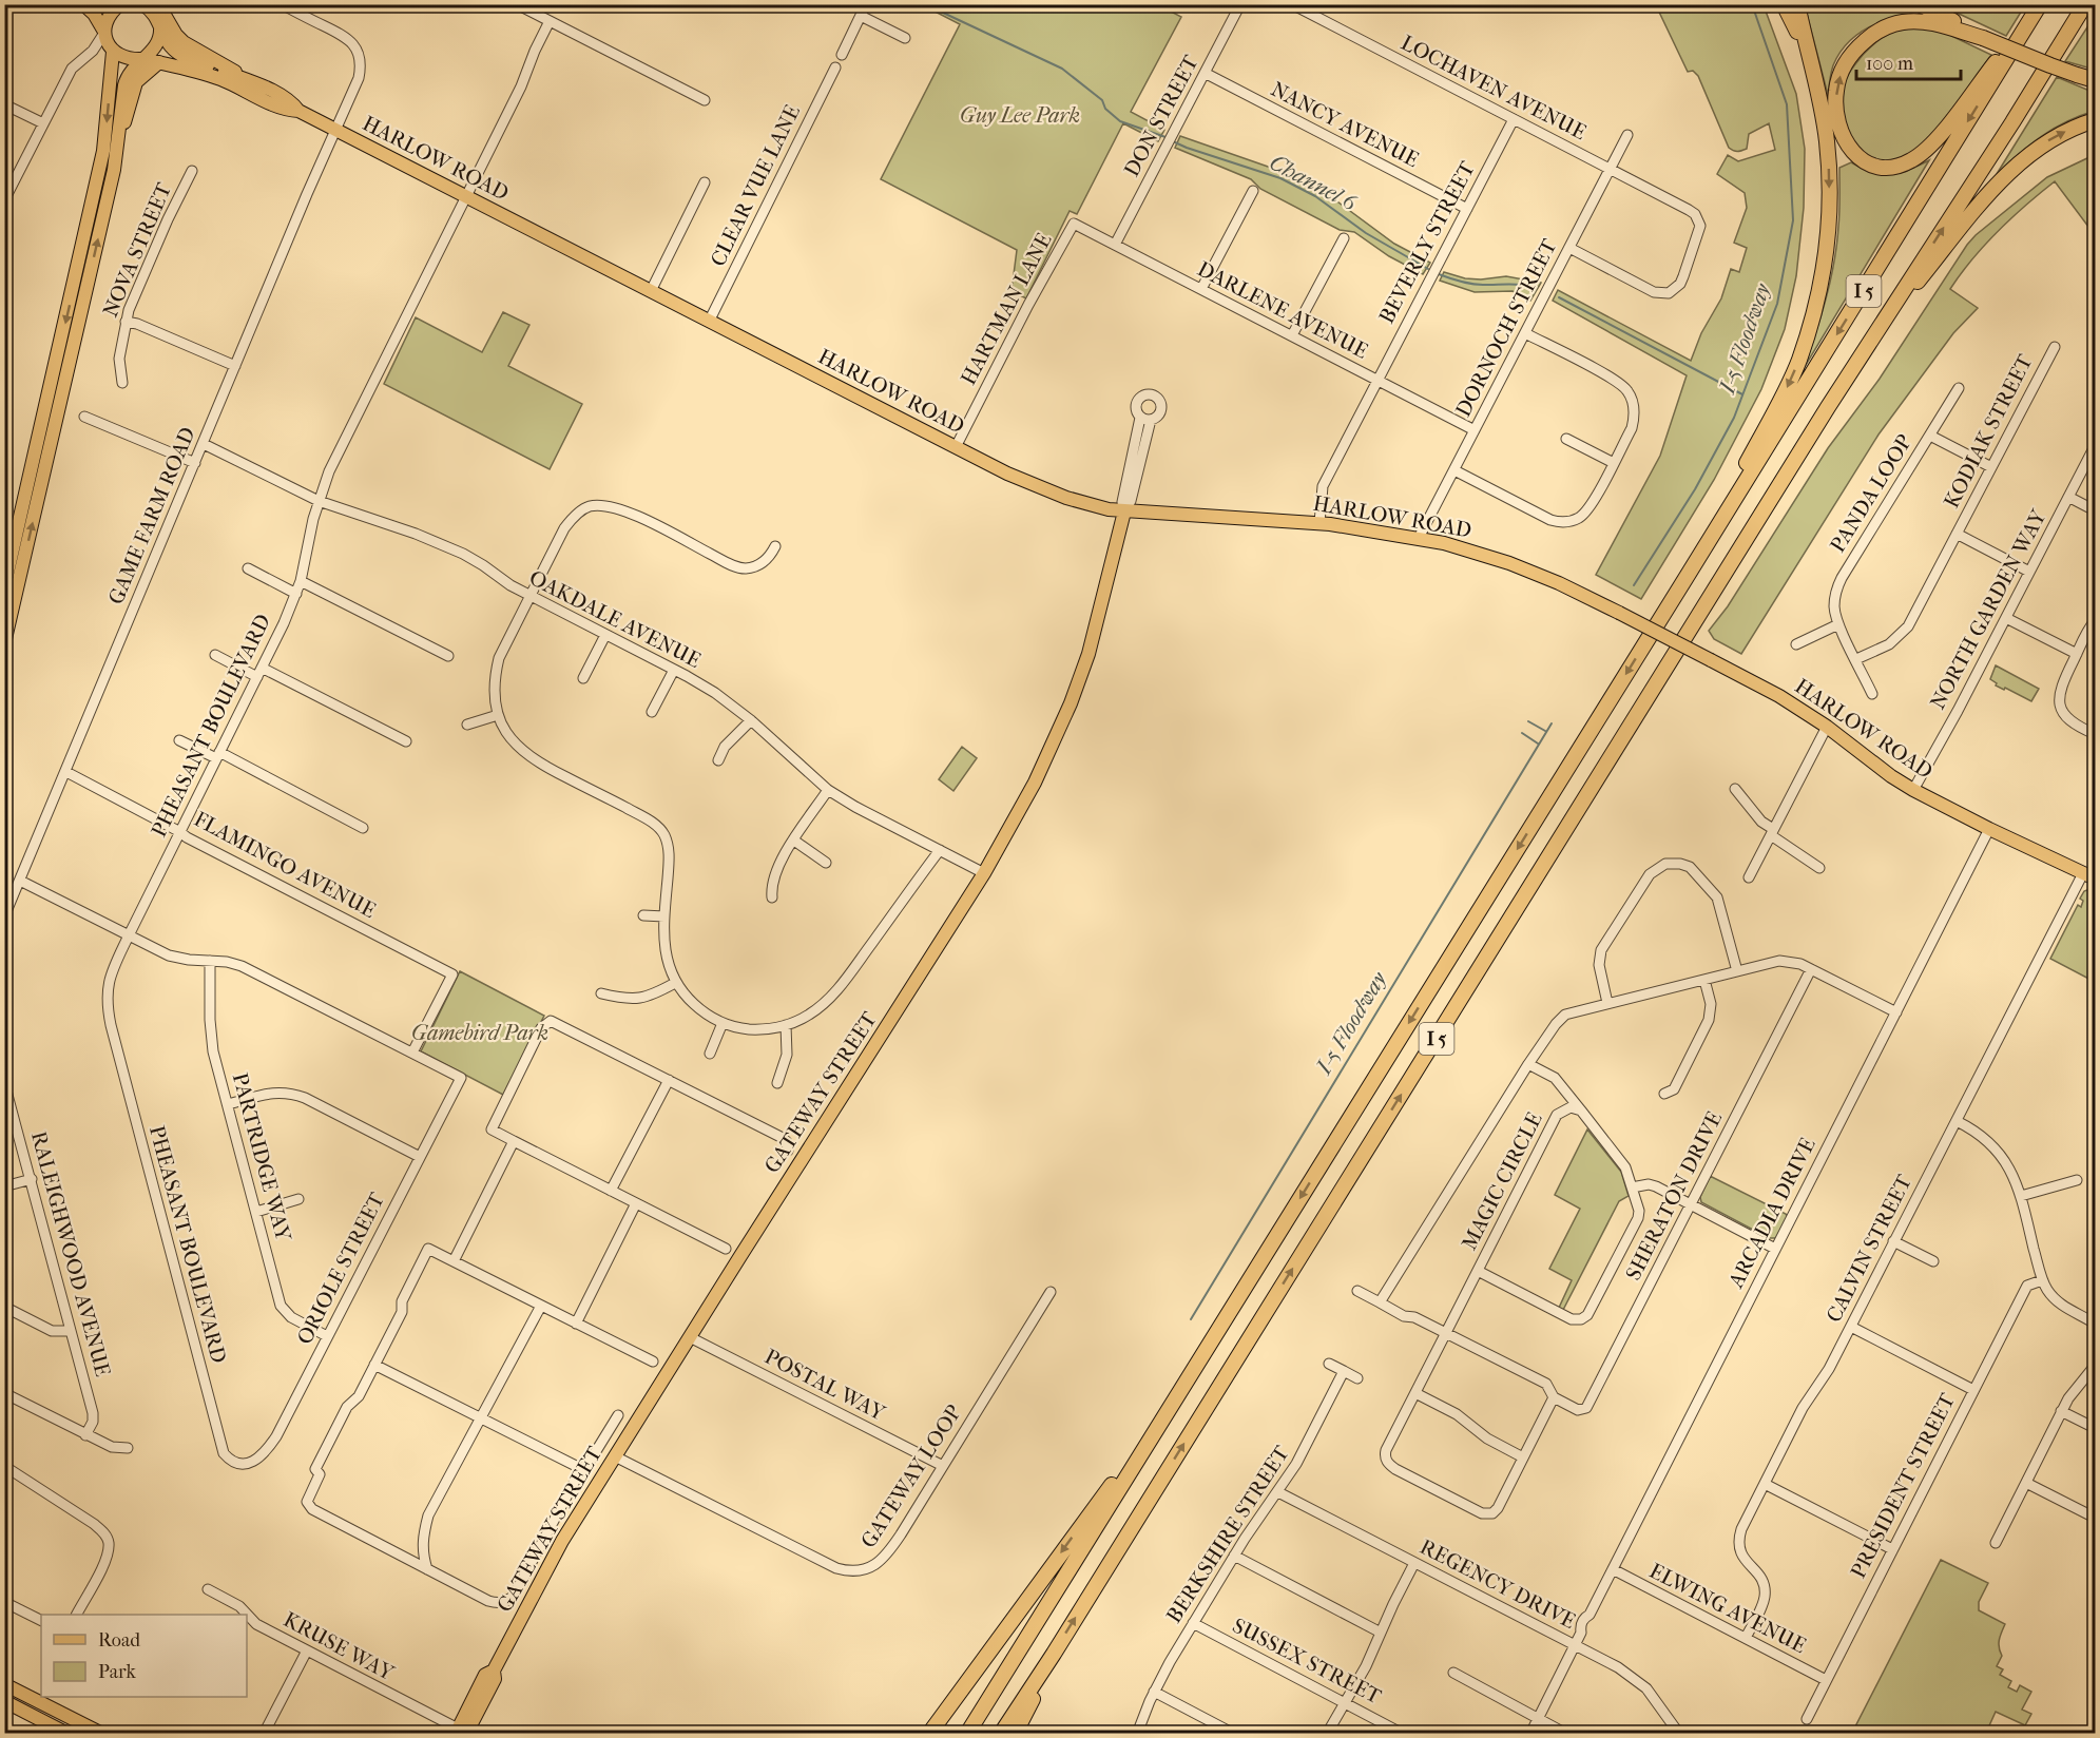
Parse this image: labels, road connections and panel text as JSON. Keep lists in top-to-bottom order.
{
  "streets": {
    "highway": ["I 5"],
    "main road": ["HARLOW ROAD", "GATEWAY STREET"],
    "street": [
      "LOCHAVEN AVENUE",
      "DON STREET",
      "NANCY AVENUE",
      "CLEAR VUE LANE",
      "BEVERLY STREET",
      "NOVA STREET",
      "HARTMAN LANE",
      "DARLENE AVENUE",
      "DORNOCH STREET",
      "KODIAK STREET",
      "PANDA LOOP",
      "GAME FARM ROAD",
      "NORTH GARDEN WAY",
      "OAKDALE AVENUE",
      "PHEASANT BOULEVARD",
      "FLAMINGO AVENUE",
      "PARTRIDGE WAY",
      "MAGIC CIRCLE",
      "SHERATON DRIVE",
      "ARCADIA DRIVE",
      "CALVIN STREET",
      "RALEIGHWOOD AVENUE",
      "ORIOLE STREET",
      "POSTAL WAY",
      "GATEWAY LOOP",
      "PRESIDENT STREET",
      "BERKSHIRE STREET",
      "REGENCY DRIVE",
      "ELWING AVENUE",
      "KRUSE WAY",
      "SUSSEX STREET"
    ]
  },
  "crossings": [
    ["LOCHAVEN AVENUE", "BEVERLY STREET"],
    ["LOCHAVEN AVENUE", "DORNOCH STREET"],
    ["DON STREET", "NANCY AVENUE"],
    ["DON STREET", "DARLENE AVENUE"],
    ["NANCY AVENUE", "BEVERLY STREET"],
    ["HARLOW ROAD", "CLEAR VUE LANE"],
    ["HARLOW ROAD", "BEVERLY STREET"],
    ["HARLOW ROAD", "HARTMAN LANE"],
    ["HARLOW ROAD", "DORNOCH STREET"],
    ["HARLOW ROAD", "GAME FARM ROAD"],
    ["HARLOW ROAD", "NORTH GARDEN WAY"],
    ["HARLOW ROAD", "PHEASANT BOULEVARD"],
    ["HARLOW ROAD", "GATEWAY STREET"],
    ["HARLOW ROAD", "ARCADIA DRIVE"],
    ["HARLOW ROAD", "CALVIN STREET"],
    ["BEVERLY STREET", "DARLENE AVENUE"],
    ["HARTMAN LANE", "DARLENE AVENUE"],
    ["DARLENE AVENUE", "DORNOCH STREET"],
    ["KODIAK STREET", "PANDA LOOP"],
    ["KODIAK STREET", "NORTH GARDEN WAY"],
    ["GAME FARM ROAD", "OAKDALE AVENUE"],
    ["GAME FARM ROAD", "FLAMINGO AVENUE"],
    ["OAKDALE AVENUE", "PHEASANT BOULEVARD"],
    ["OAKDALE AVENUE", "GATEWAY STREET"],
    ["PHEASANT BOULEVARD", "FLAMINGO AVENUE"],
    ["PHEASANT BOULEVARD", "ORIOLE STREET"],
    ["FLAMINGO AVENUE", "ORIOLE STREET"],
    ["GATEWAY STREET", "POSTAL WAY"],
    ["GATEWAY STREET", "GATEWAY LOOP"],
    ["GATEWAY STREET", "KRUSE WAY"],
    ["PARTRIDGE WAY", "ORIOLE STREET"],
    ["ARCADIA DRIVE", "REGENCY DRIVE"],
    ["ARCADIA DRIVE", "ELWING AVENUE"],
    ["CALVIN STREET", "ELWING AVENUE"],
    ["POSTAL WAY", "GATEWAY LOOP"],
    ["PRESIDENT STREET", "ELWING AVENUE"],
    ["BERKSHIRE STREET", "REGENCY DRIVE"],
    ["BERKSHIRE STREET", "SUSSEX STREET"]
  ],
  "water": ["Channel 6", "I-5 Floodway"],
  "parks": ["Guy Lee Park", "Gamebird Park"],
  "legend": ["Road", "Park"],
  "scale_bar": "100 m"
}
